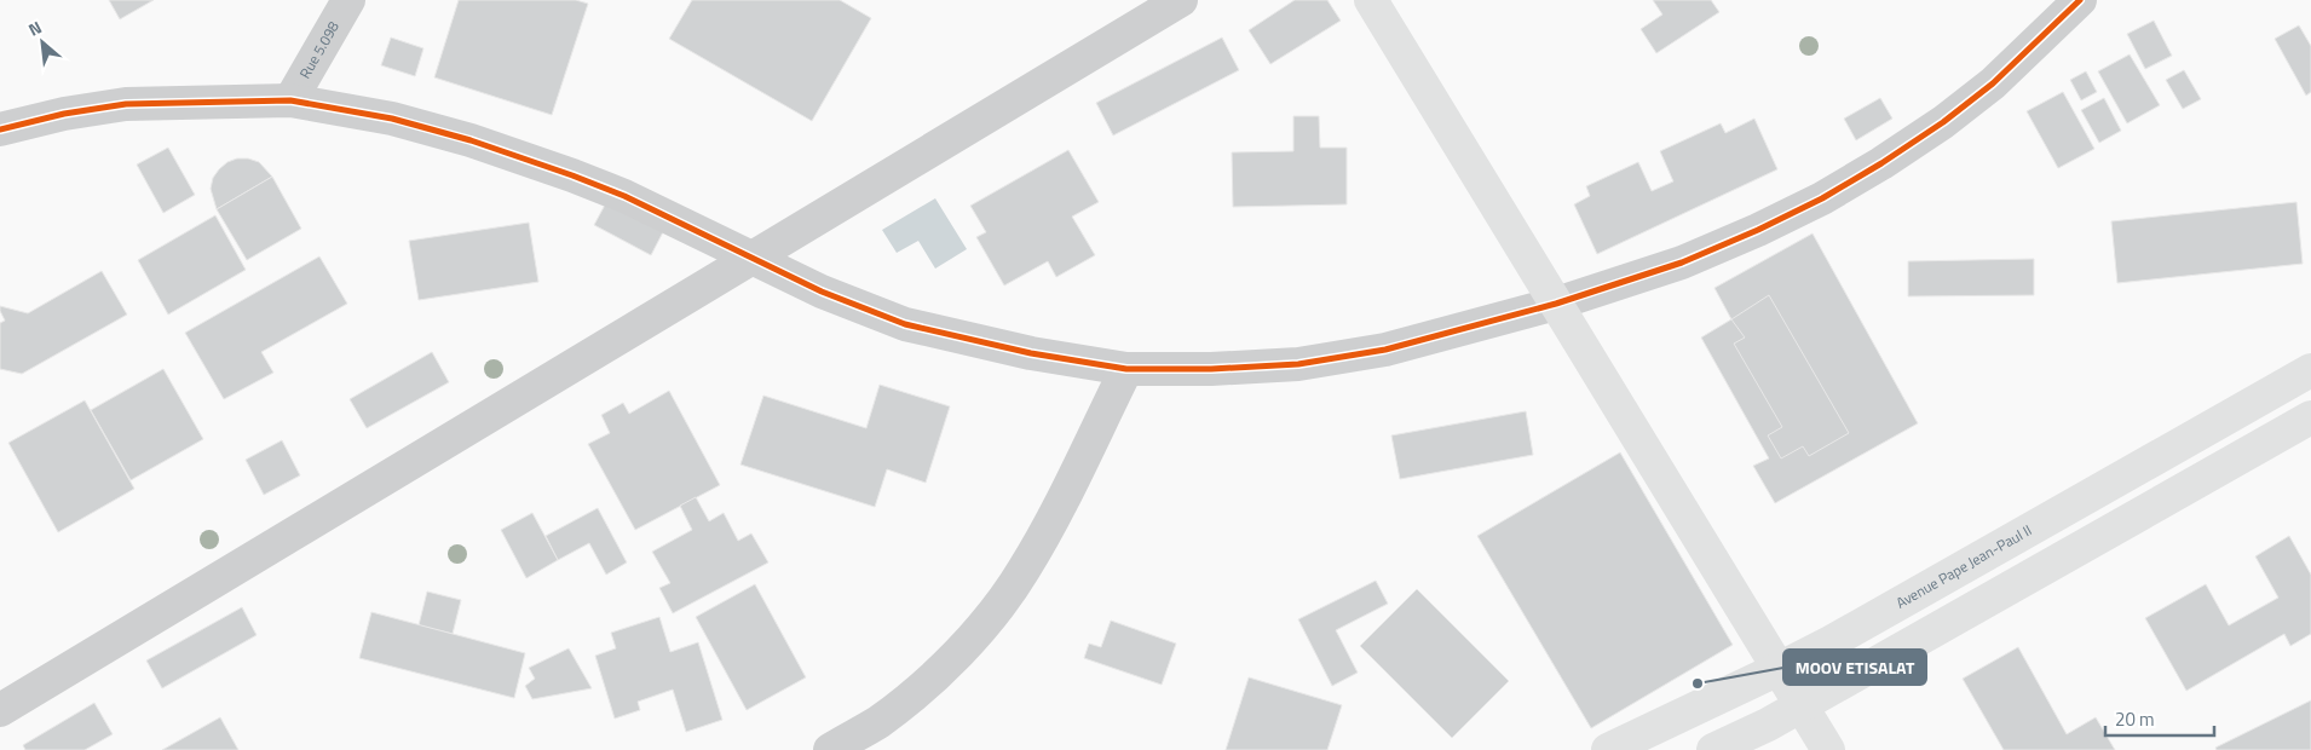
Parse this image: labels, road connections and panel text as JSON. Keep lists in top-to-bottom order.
{
  "streets": {
    "main road": ["Avenue Pape Jean-Paul II"],
    "street": ["Rue 5.098"]
  },
  "places": ["MOOV ETISALAT"],
  "scale_bar": "20 m",
  "north": "top left"
}
